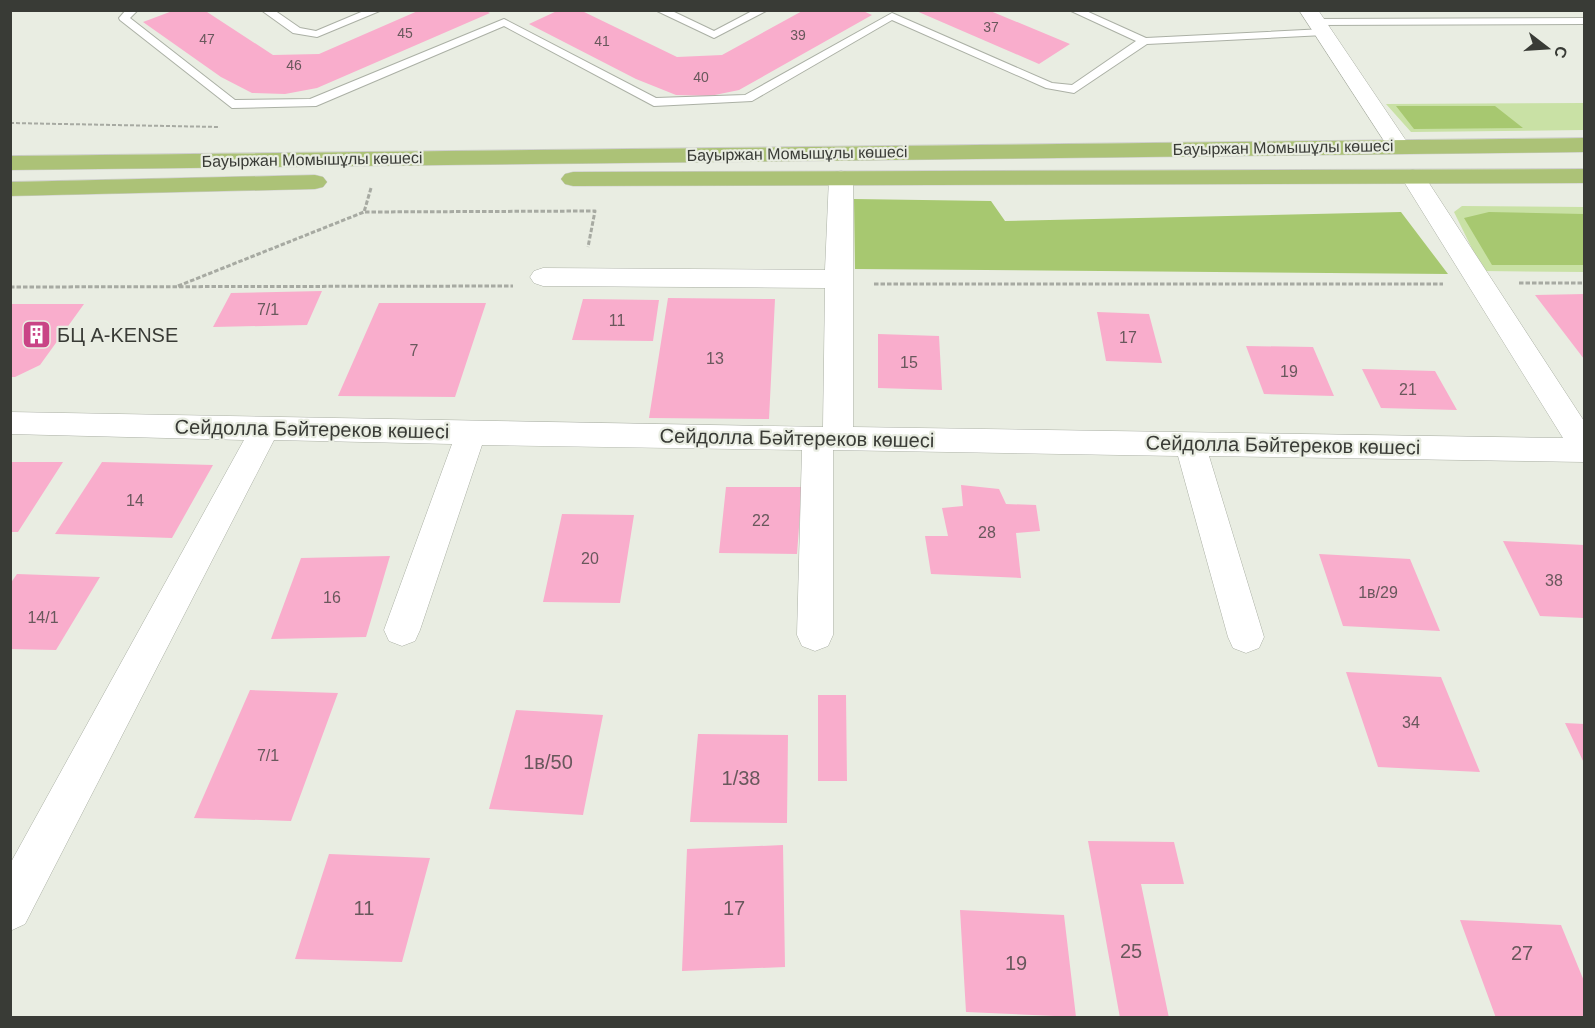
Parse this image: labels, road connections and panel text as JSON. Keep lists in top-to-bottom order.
{
  "streets": {
    "main road": ["Бауыржан Момышұлы көшесі"],
    "street": ["Сейдолла Бәйтереков көшесі"]
  },
  "places": {
    "building": ["БЦ A-KENSE"]
  },
  "house_numbers": [
    "37",
    "45",
    "39",
    "47",
    "41",
    "46",
    "40",
    "7/1",
    "11",
    "17",
    "7",
    "13",
    "15",
    "19",
    "21",
    "14",
    "22",
    "28",
    "20",
    "38",
    "1в/29",
    "16",
    "14/1",
    "34",
    "7/1",
    "1в/50",
    "1/38",
    "11",
    "17",
    "25",
    "27",
    "19"
  ],
  "north": "right"
}
